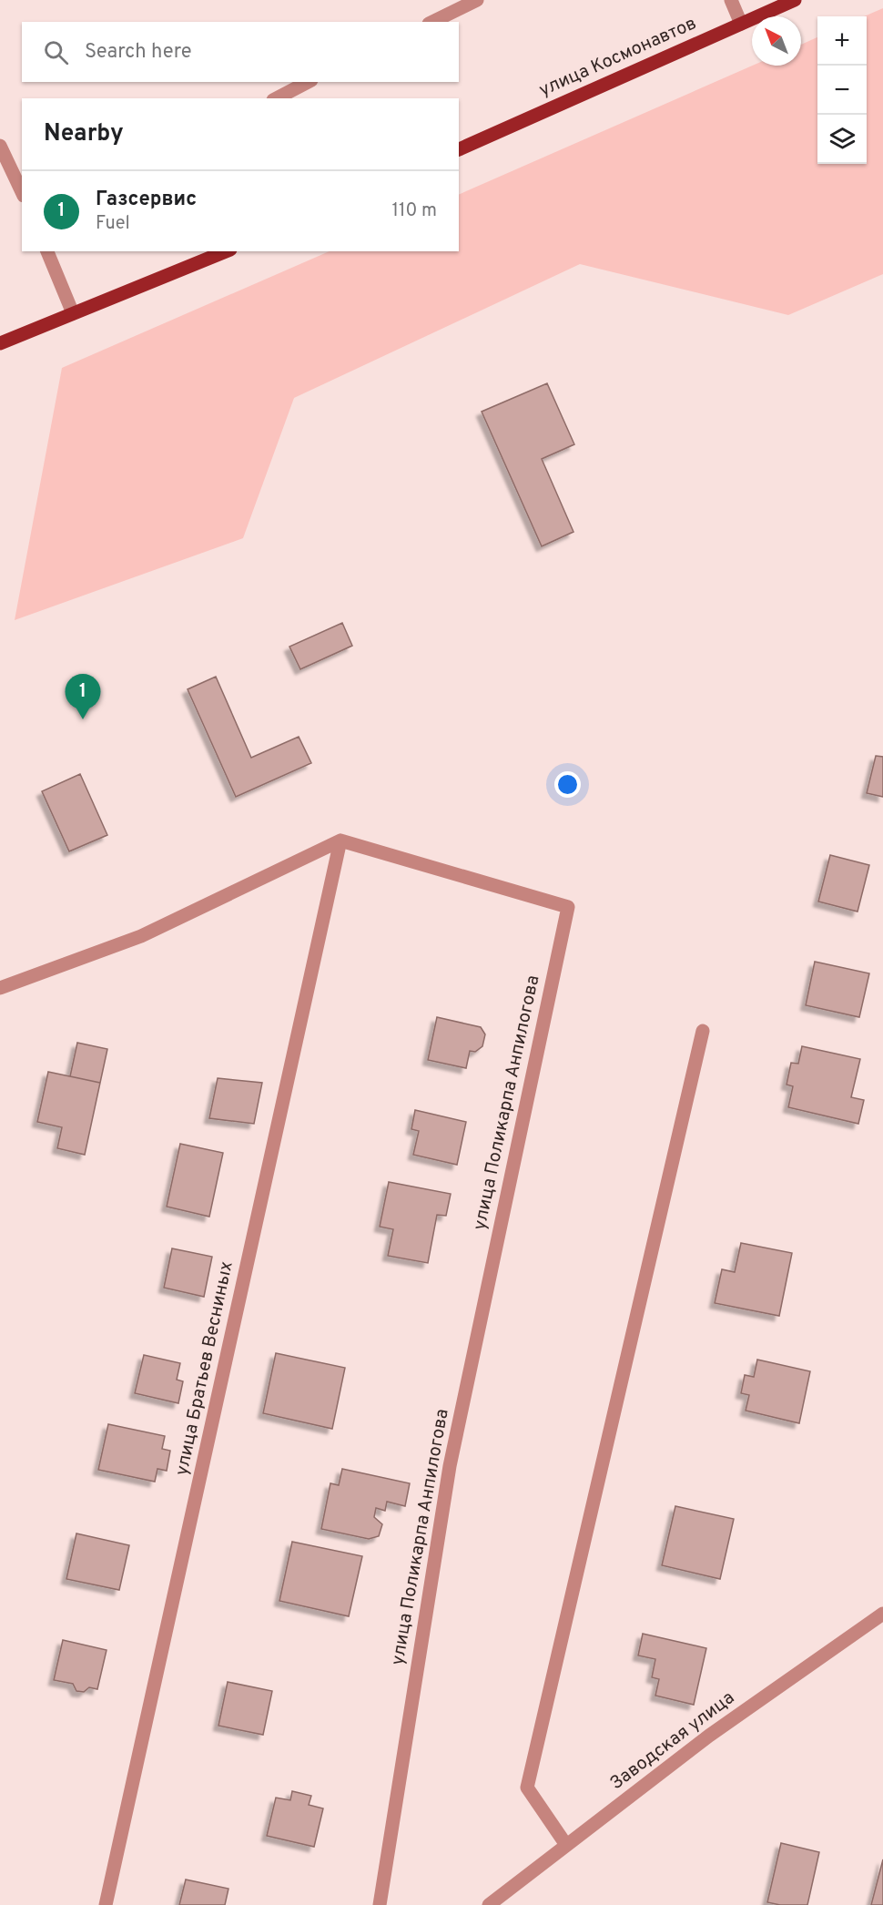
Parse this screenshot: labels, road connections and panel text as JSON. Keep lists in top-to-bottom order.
{
  "streets": {
    "main road": ["улица Космонавтов"],
    "street": ["улица Поликарпа Анпилогова", "улица Братьев Весниных", "Заводская улица"]
  },
  "crossings": [
    ["улица Поликарпа Анпилогова", "улица Братьев Весниных"]
  ],
  "north": "top left",
  "page": {
    "map_buttons": ["+", "−"],
    "search": "Search here",
    "heading": "Nearby",
    "list": [
      {
        "mark": "1",
        "name": "Газсервис",
        "note": "Fuel",
        "value": "110 m"
      }
    ],
    "pins": "1"
  }
}
